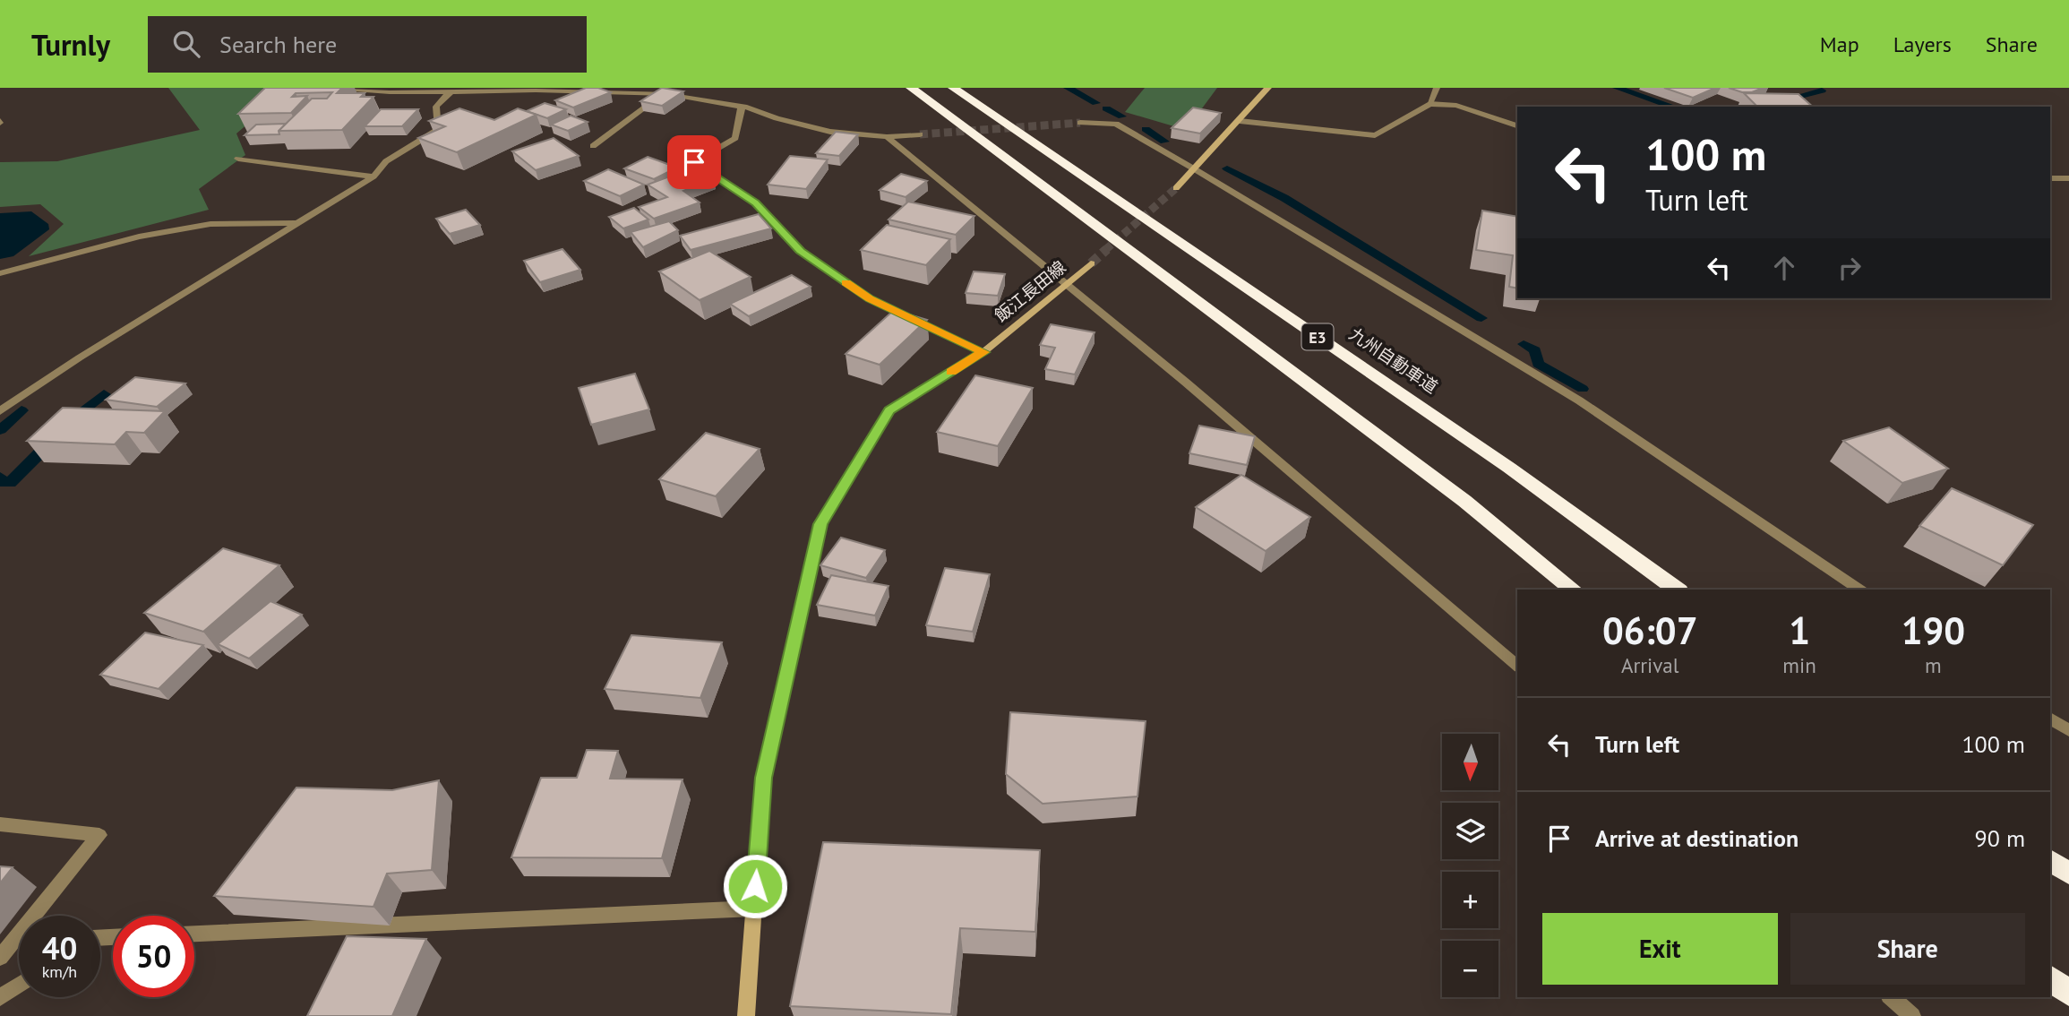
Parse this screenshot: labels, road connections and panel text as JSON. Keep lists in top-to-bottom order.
{
  "streets": {
    "highway": ["E3", "九州自動車道"],
    "main road": ["飯江長田線"]
  },
  "north": "bottom",
  "page": {
    "header": "Turnly",
    "search": "Search here",
    "nav": ["Map", "Layers", "Share"],
    "turn": ["100 m", "Turn left"],
    "eta": [
      "06:07",
      "Arrival",
      "1",
      "min",
      "190",
      "m"
    ],
    "list": [
      {
        "name": "Turn left",
        "value": "100 m"
      },
      {
        "name": "Arrive at destination",
        "value": "90 m"
      }
    ],
    "map_buttons": ["+", "−"],
    "buttons": ["Exit", "Share"],
    "speed": "40 km/h",
    "limit": "50"
  }
}
